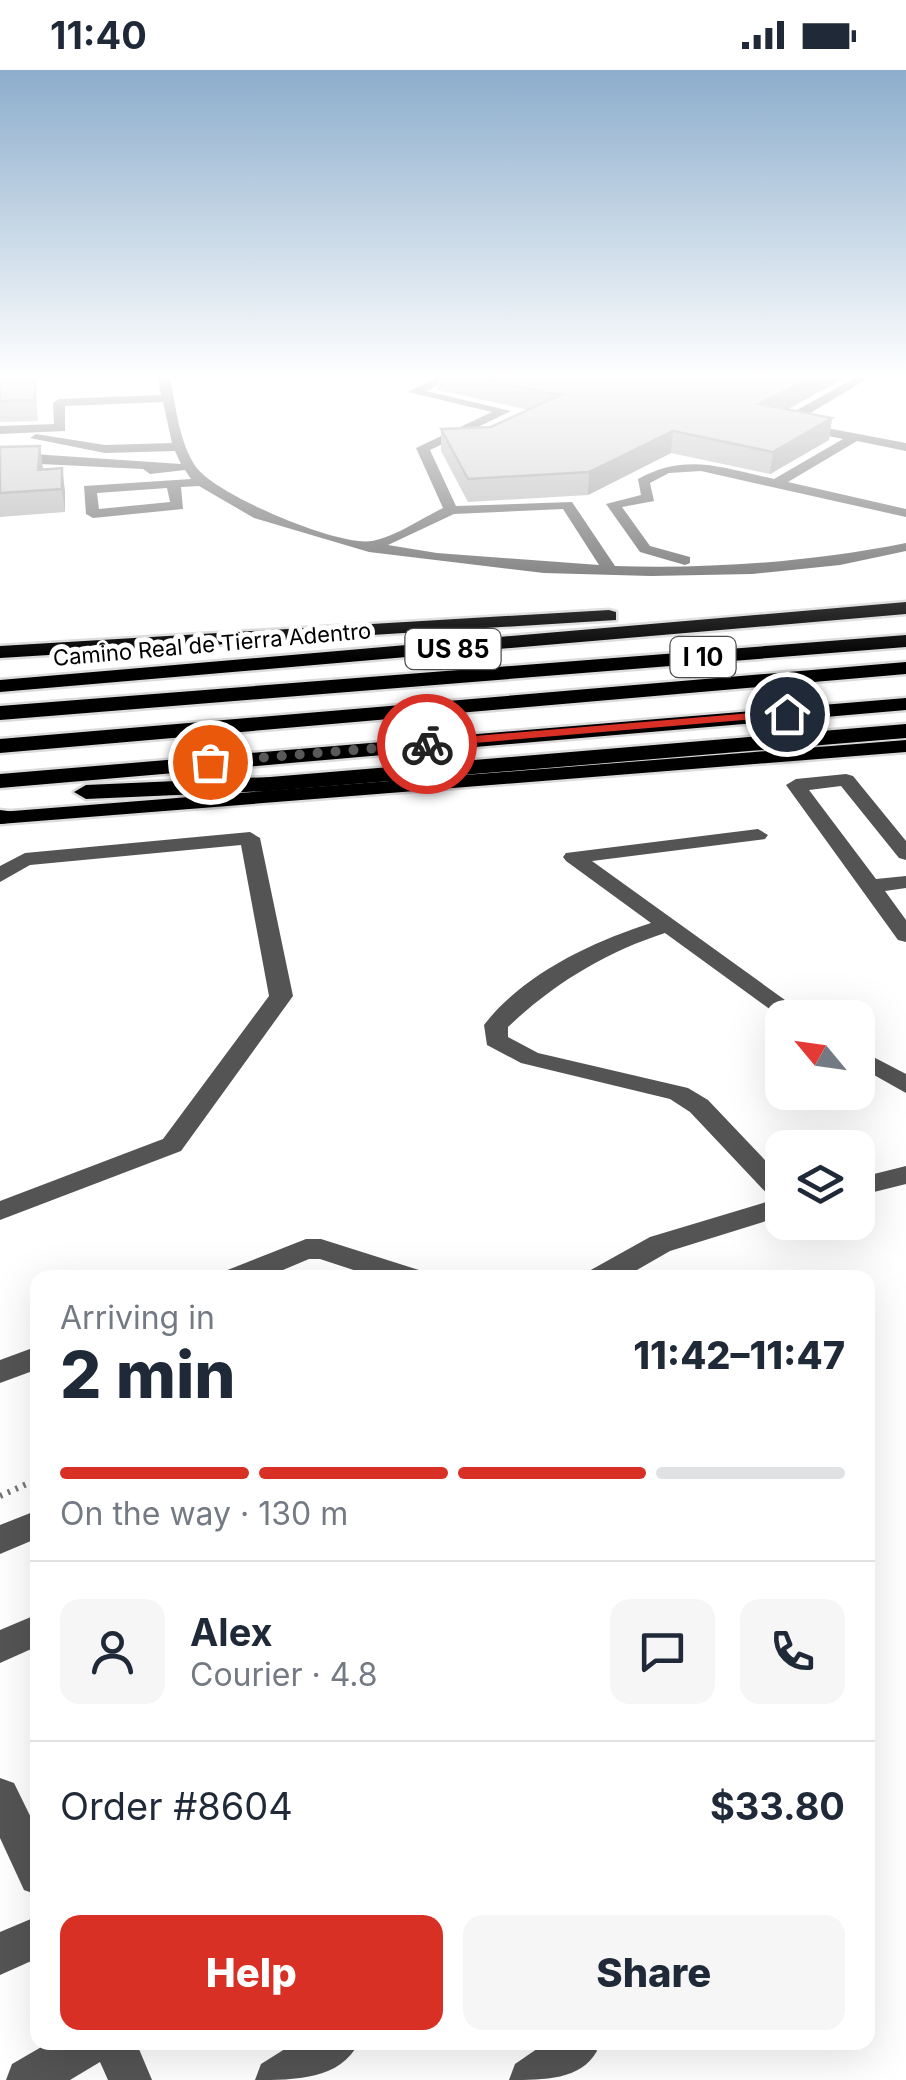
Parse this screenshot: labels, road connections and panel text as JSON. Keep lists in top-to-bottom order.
{
  "streets": {
    "highway": ["Camino Real de Tierra Adentro", "US 85", "I 10"]
  },
  "north": "top left",
  "page": {
    "status": "11:40",
    "heading": ["2 min", "Arriving in", "11:42–11:47"],
    "panel": [
      "Alex",
      "Courier · 4.8",
      "Order #8604",
      "$33.80"
    ],
    "bar": "On the way · 130 m",
    "buttons": ["Help", "Share"]
  }
}
